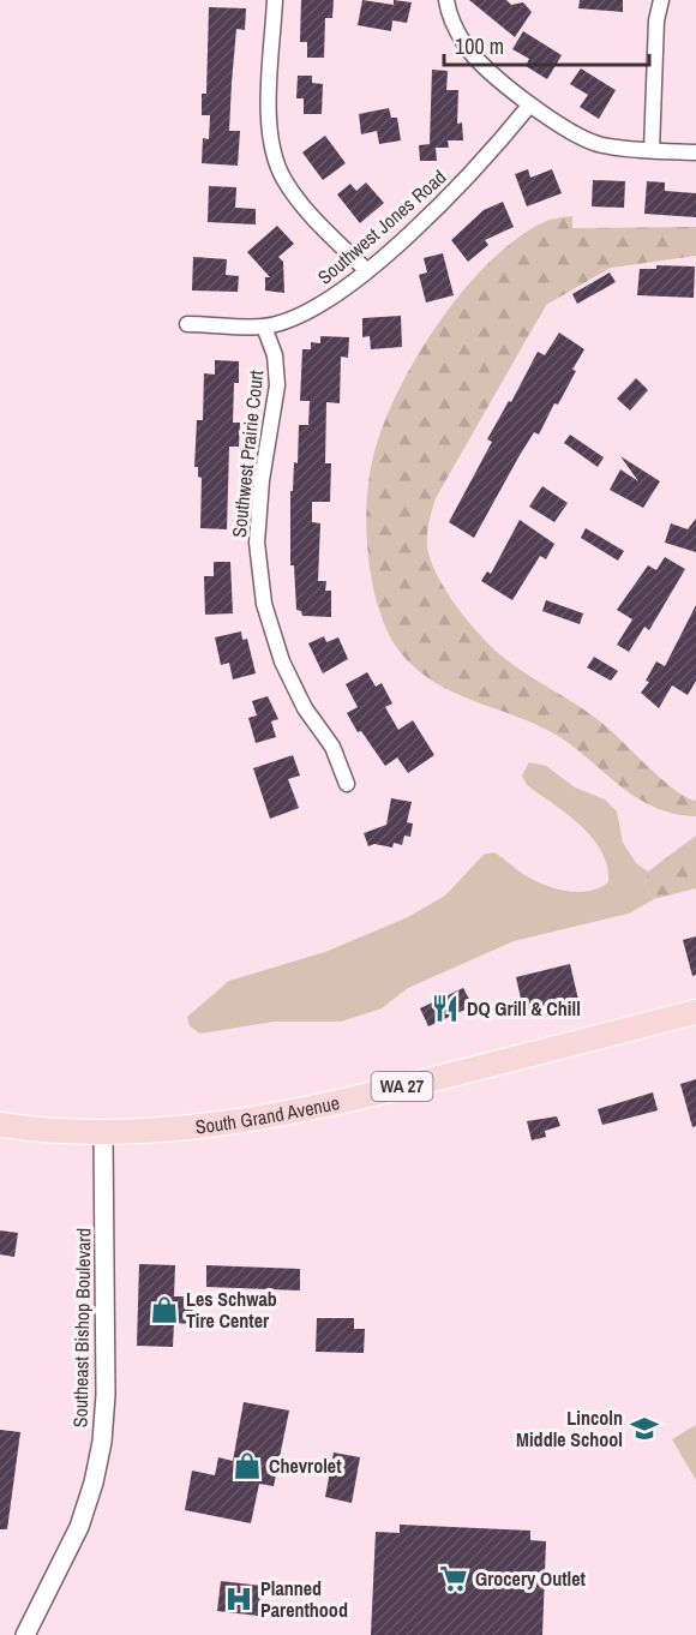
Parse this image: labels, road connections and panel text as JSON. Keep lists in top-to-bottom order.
{
  "streets": {
    "main road": ["WA 27", "South Grand Avenue"],
    "street": ["Southwest Jones Road", "Southwest Prairie Court", "Southeast Bishop Boulevard"]
  },
  "crossings": [
    ["Southwest Jones Road", "Southwest Prairie Court"],
    ["South Grand Avenue", "Southeast Bishop Boulevard"]
  ],
  "places": {
    "restaurant": ["DQ Grill & Chill"],
    "shop": ["Les Schwab Tire Center", "Chevrolet"],
    "school or university": ["Lincoln Middle School"],
    "supermarket": ["Grocery Outlet"],
    "hospital": ["Planned Parenthood"]
  },
  "scale_bar": "100 m"
}
